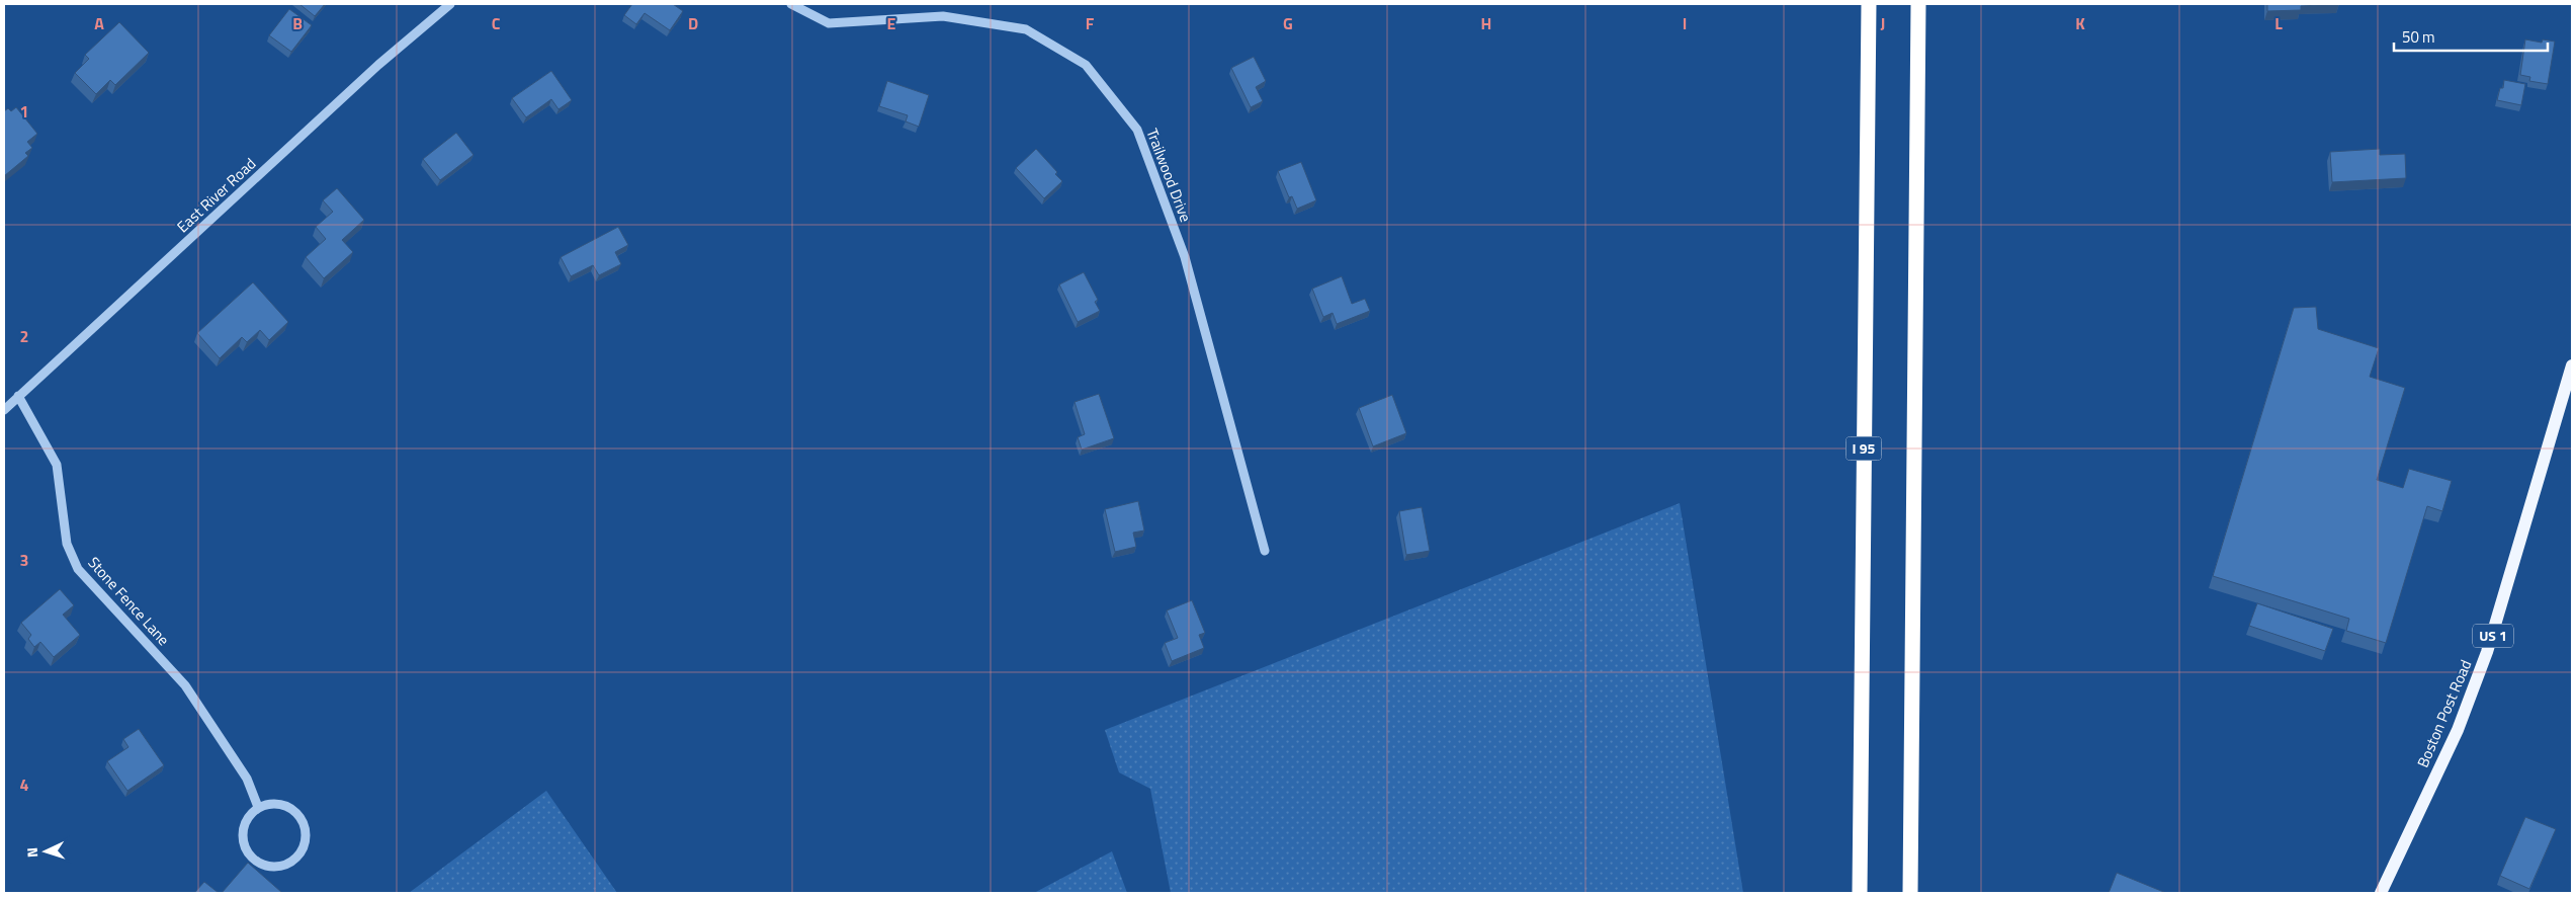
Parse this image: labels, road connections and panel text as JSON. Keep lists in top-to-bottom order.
{
  "streets": {
    "highway": ["I 95"],
    "main road": ["US 1", "Boston Post Road"],
    "street": ["Trailwood Drive", "East River Road", "Stone Fence Lane"]
  },
  "crossings": [
    ["East River Road", "Stone Fence Lane"]
  ],
  "scale_bar": "50 m",
  "north": "left",
  "grid": {
    "columns": [
      "A",
      "B",
      "C",
      "D",
      "E",
      "F",
      "G",
      "H",
      "I",
      "J",
      "K",
      "L"
    ],
    "rows": [
      "1",
      "2",
      "3",
      "4"
    ]
  }
}
